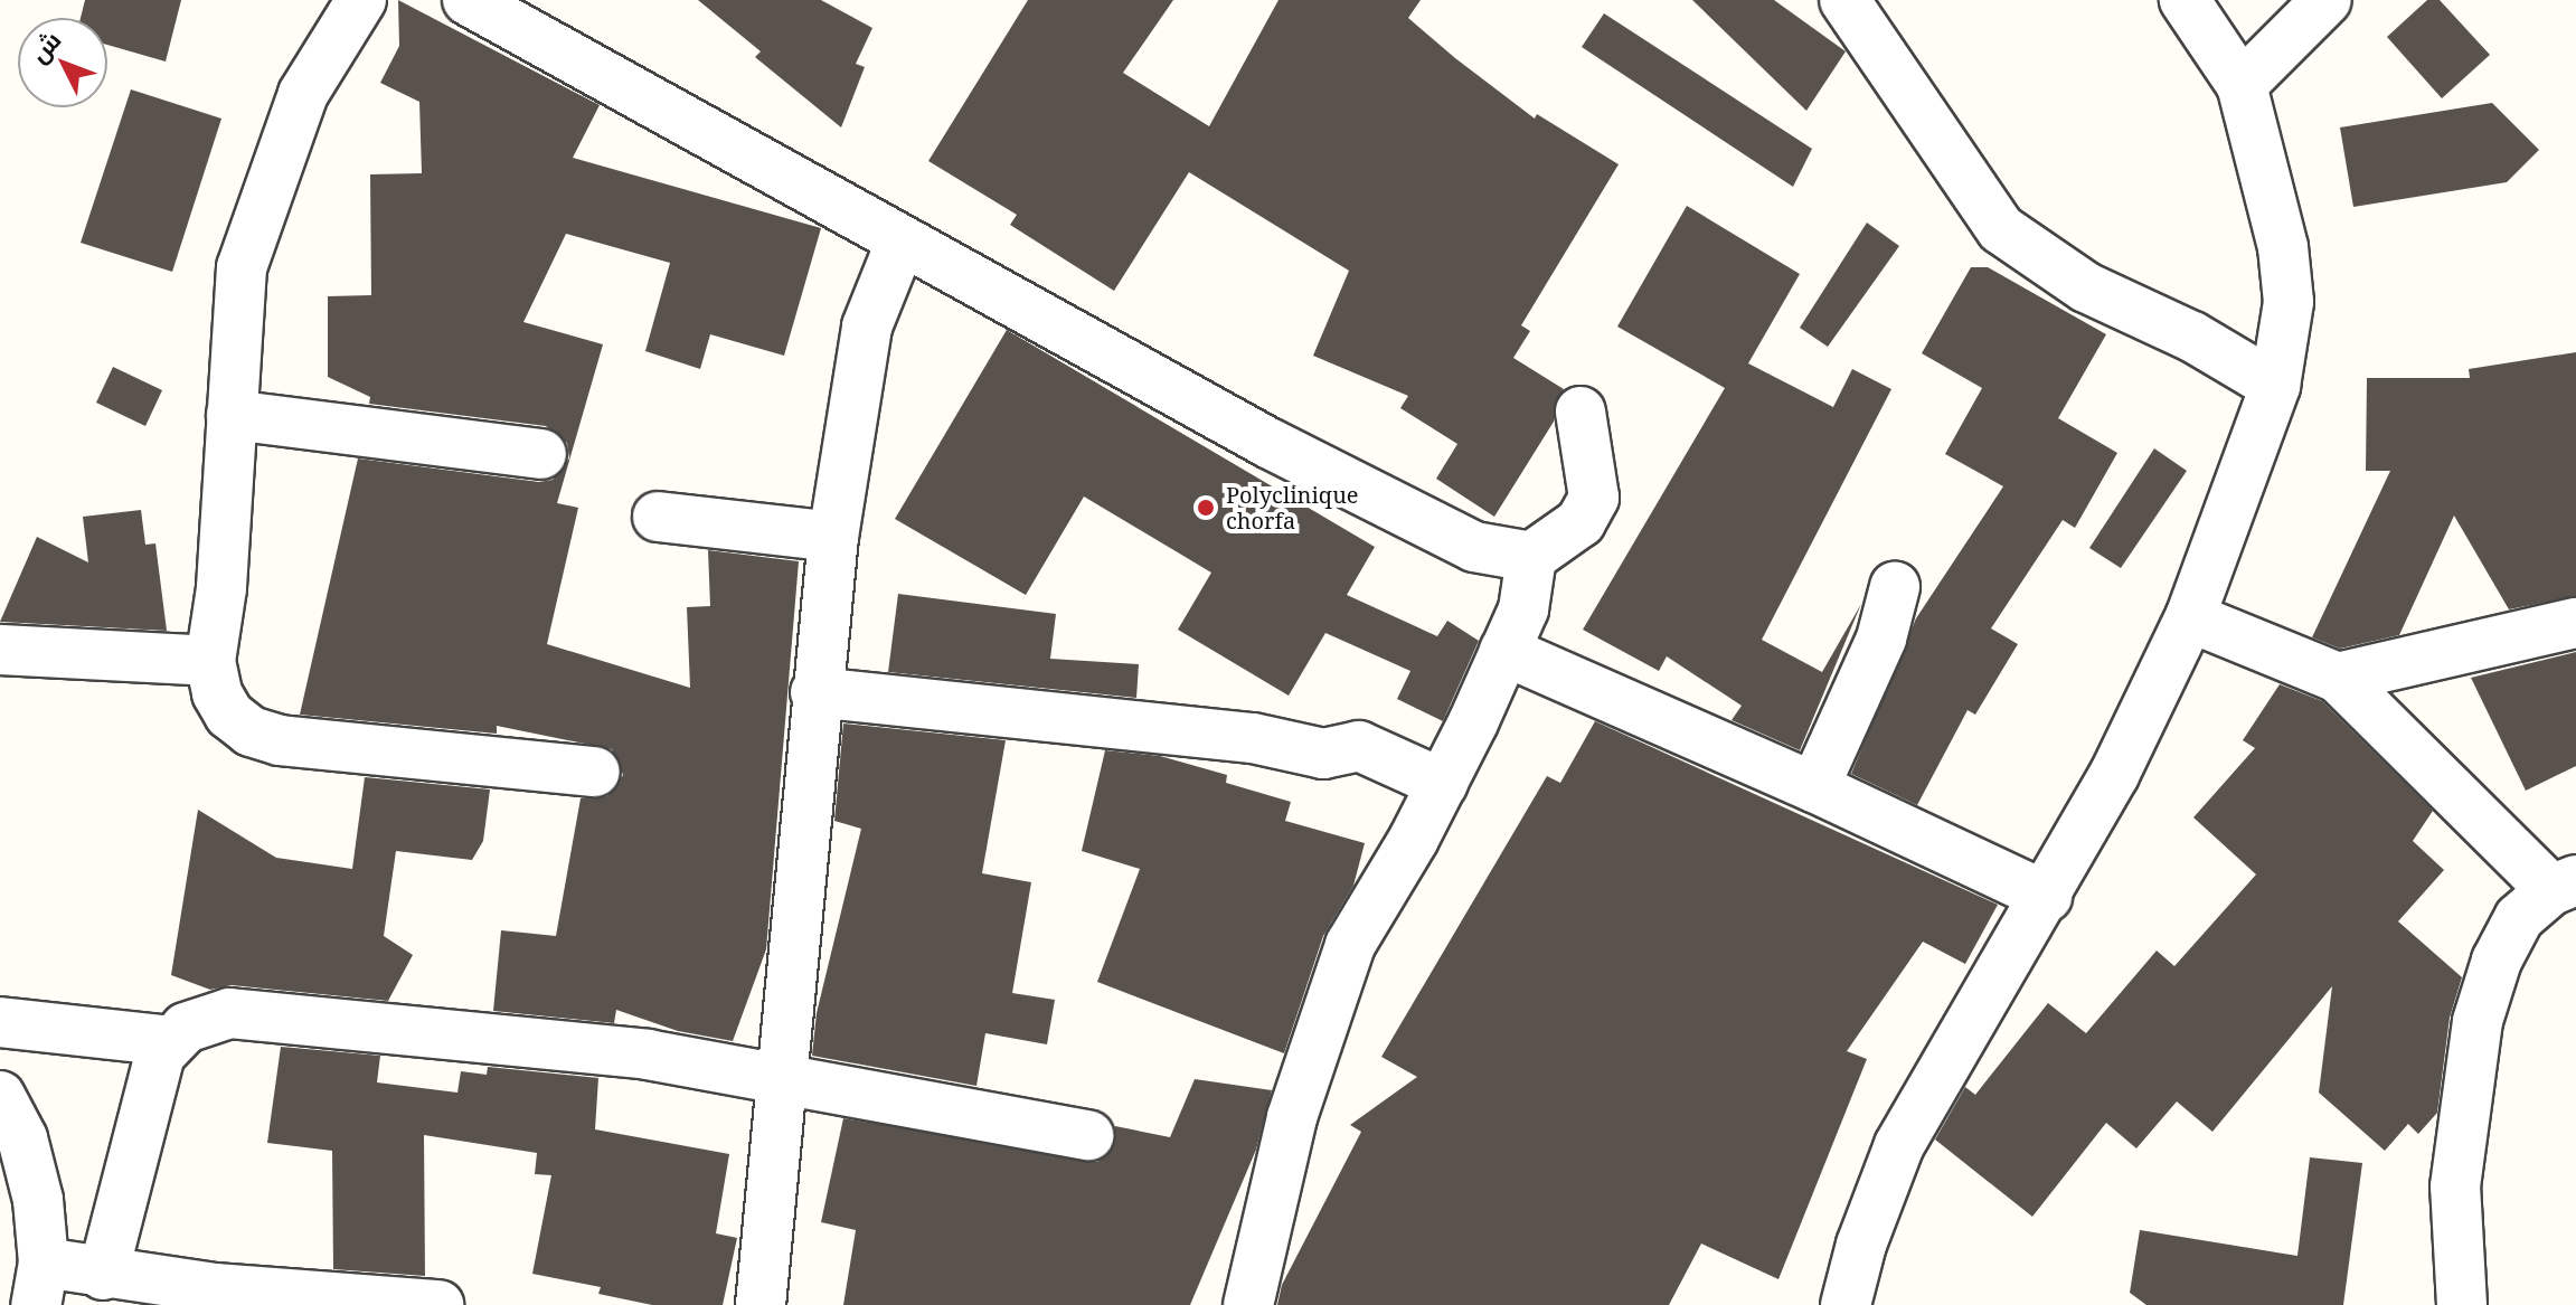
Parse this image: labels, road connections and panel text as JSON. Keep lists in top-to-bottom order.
{
  "places": ["Polyclinique chorfa"],
  "north": "top left"
}
